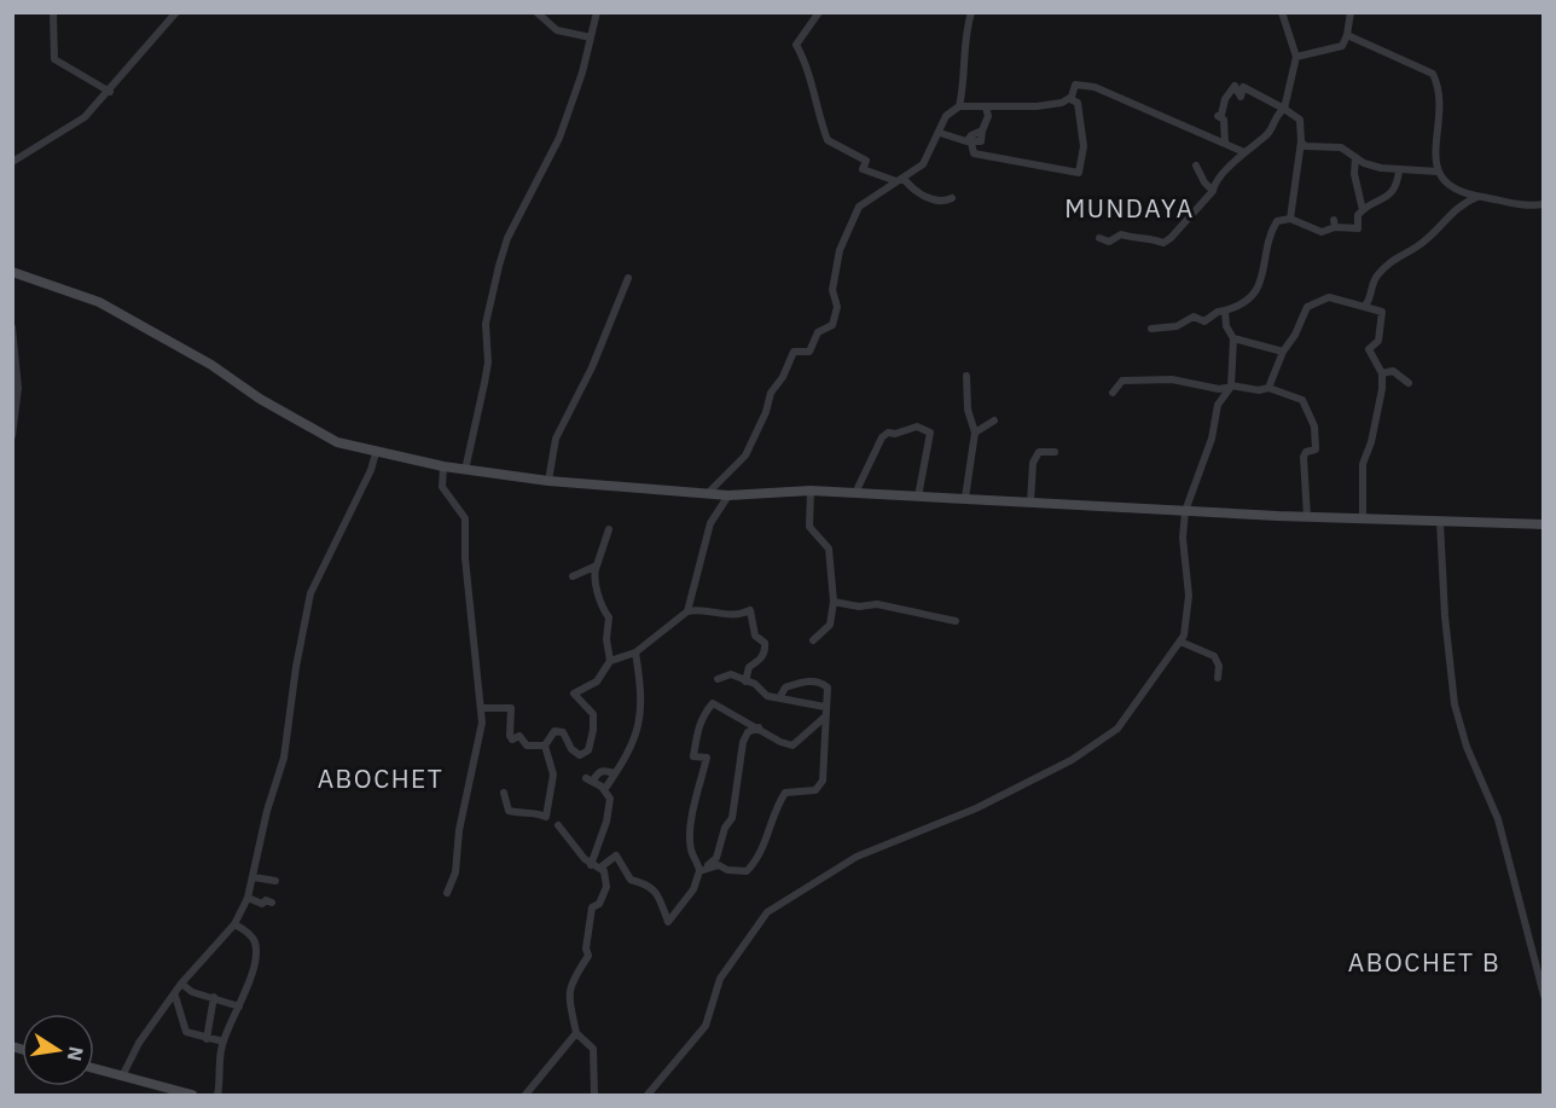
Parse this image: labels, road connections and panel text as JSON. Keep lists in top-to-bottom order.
{
  "districts": ["MUNDAYA", "ABOCHET", "ABOCHET B"],
  "north": "right"
}
